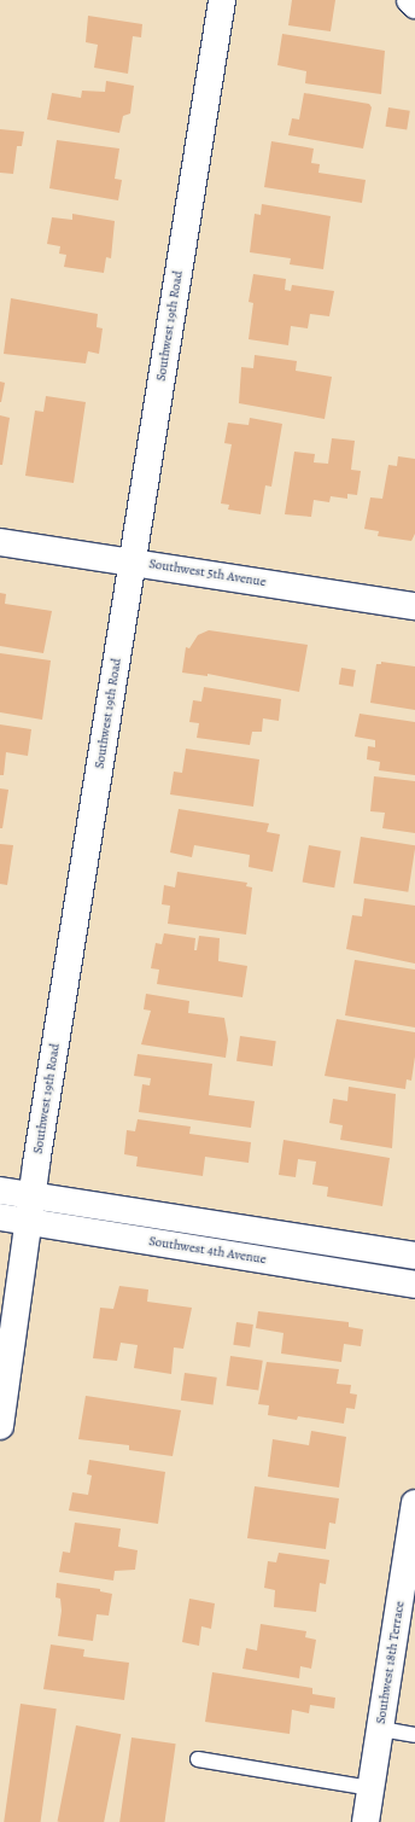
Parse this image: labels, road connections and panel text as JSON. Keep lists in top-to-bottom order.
{
  "streets": {
    "street": [
      "Southwest 19th Road",
      "Southwest 5th Avenue",
      "Southwest 4th Avenue",
      "Southwest 18th Terrace"
    ]
  },
  "crossings": [
    ["Southwest 19th Road", "Southwest 5th Avenue"],
    ["Southwest 19th Road", "Southwest 4th Avenue"]
  ]
}
